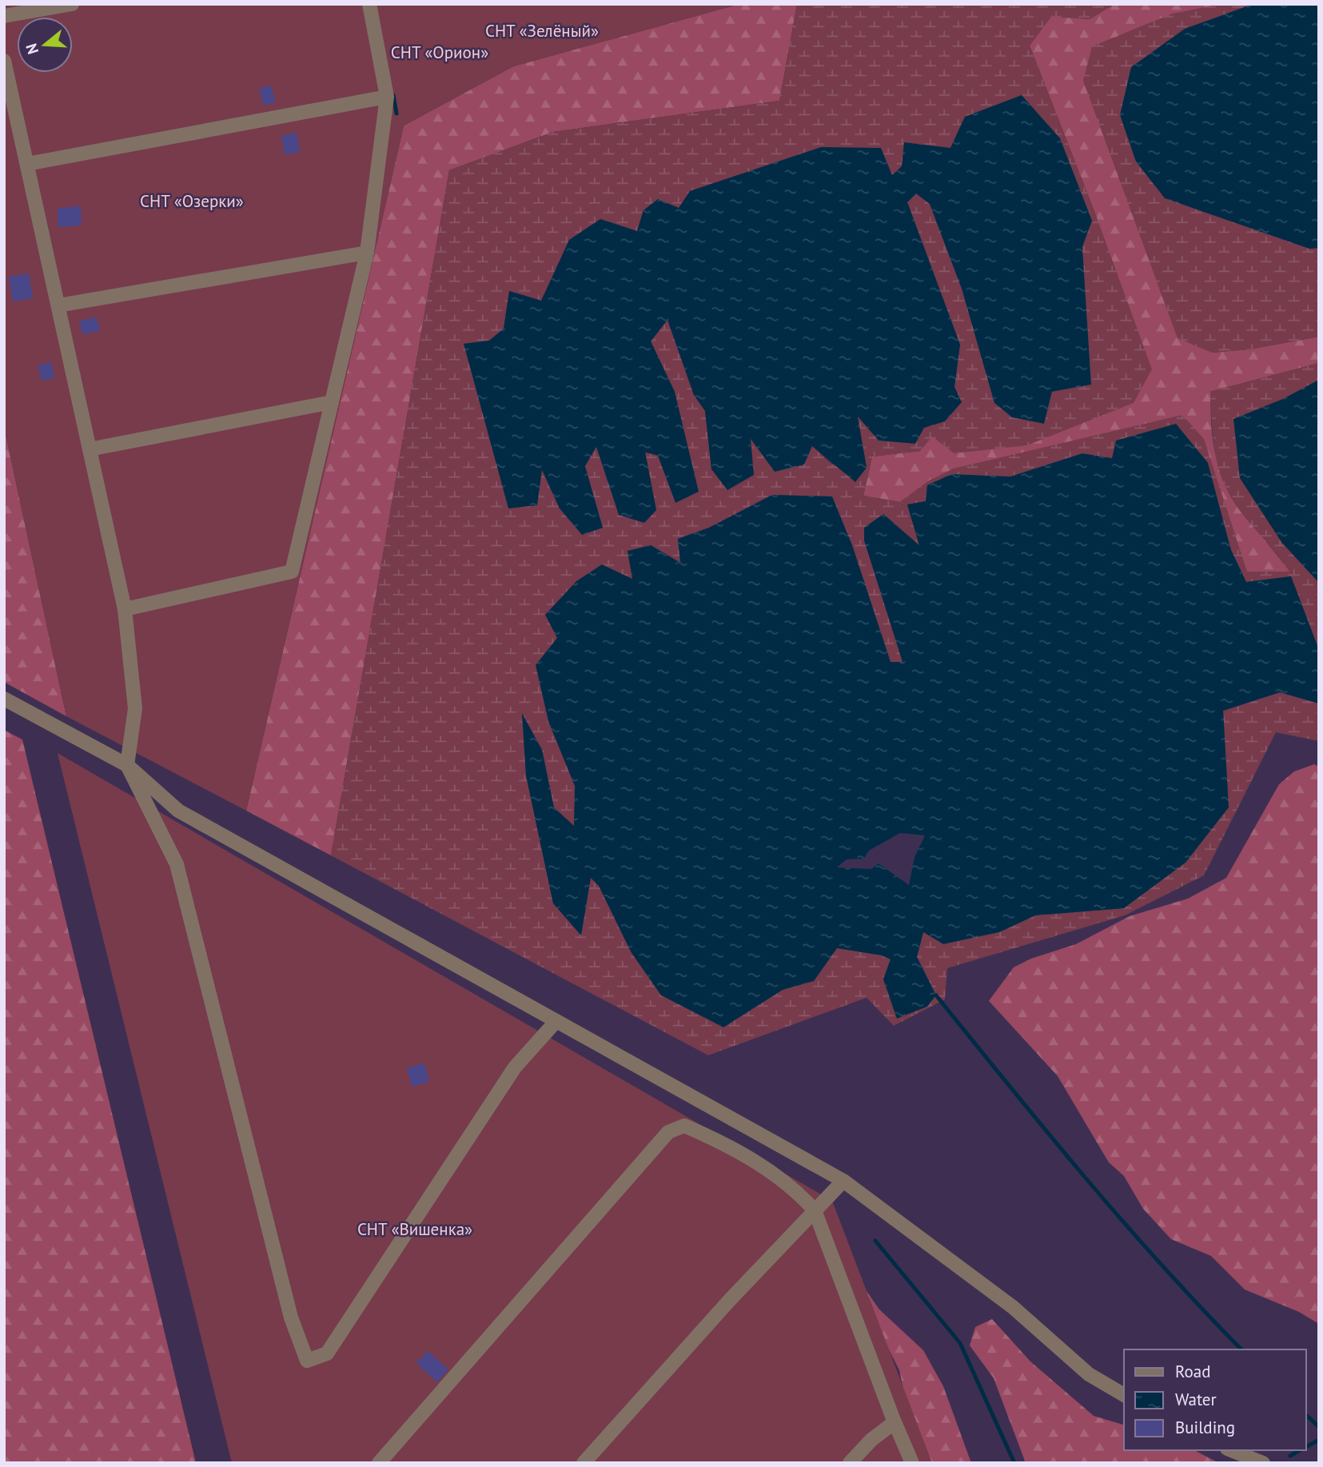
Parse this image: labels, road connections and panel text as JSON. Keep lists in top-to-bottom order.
{
  "parks": [
    "СНТ «Зелёный»",
    "СНТ «Орион»",
    "СНТ «Озерки»",
    "СНТ «Вишенка»"
  ],
  "legend": ["Road", "Water", "Building"],
  "north": "left"
}
